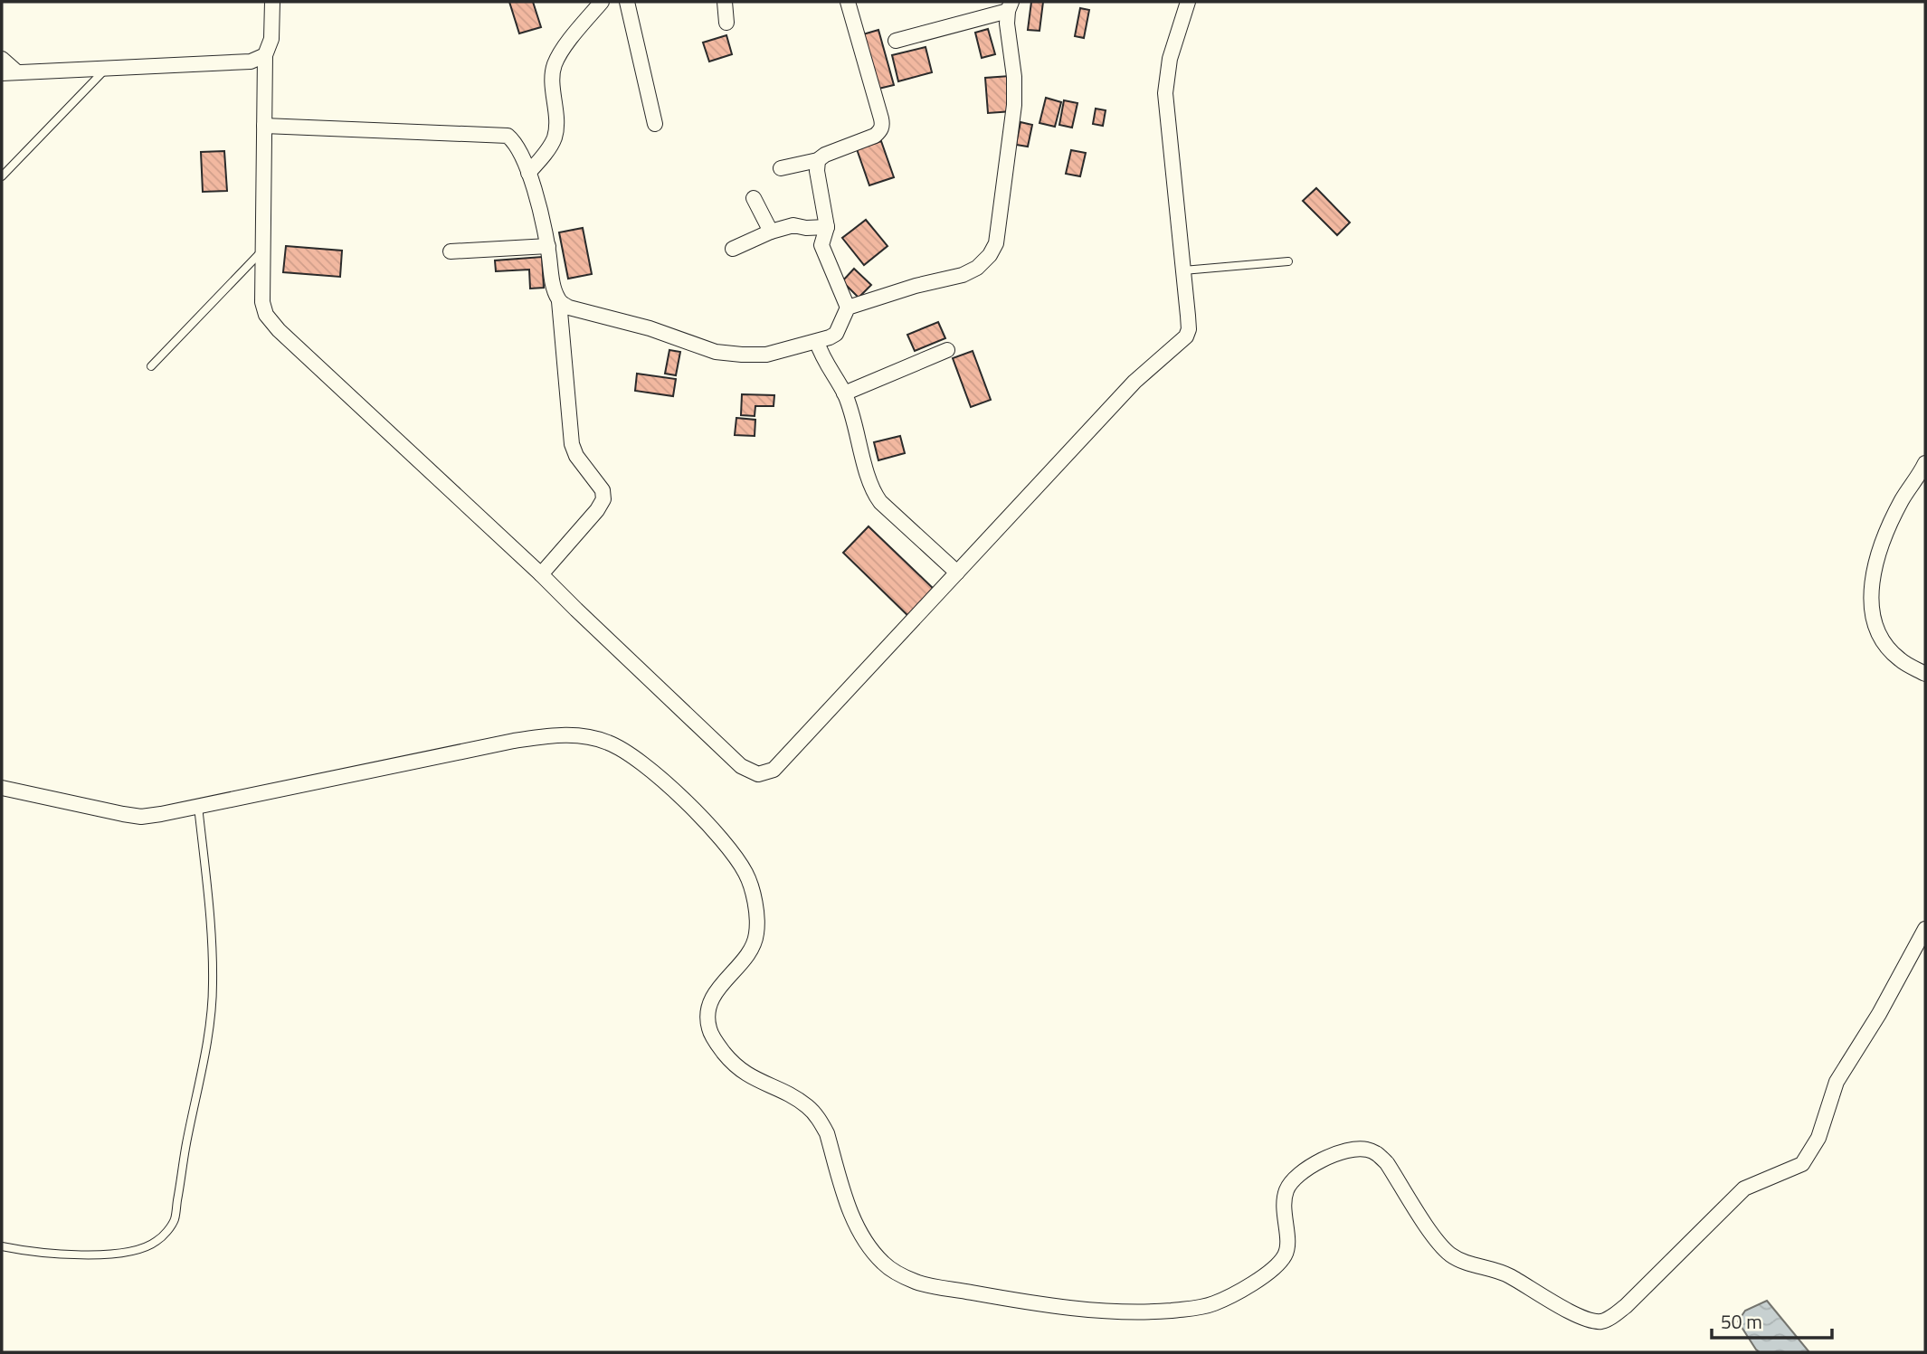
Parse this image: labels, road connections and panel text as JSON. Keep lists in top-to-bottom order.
{
  "scale_bar": "50 m"
}
